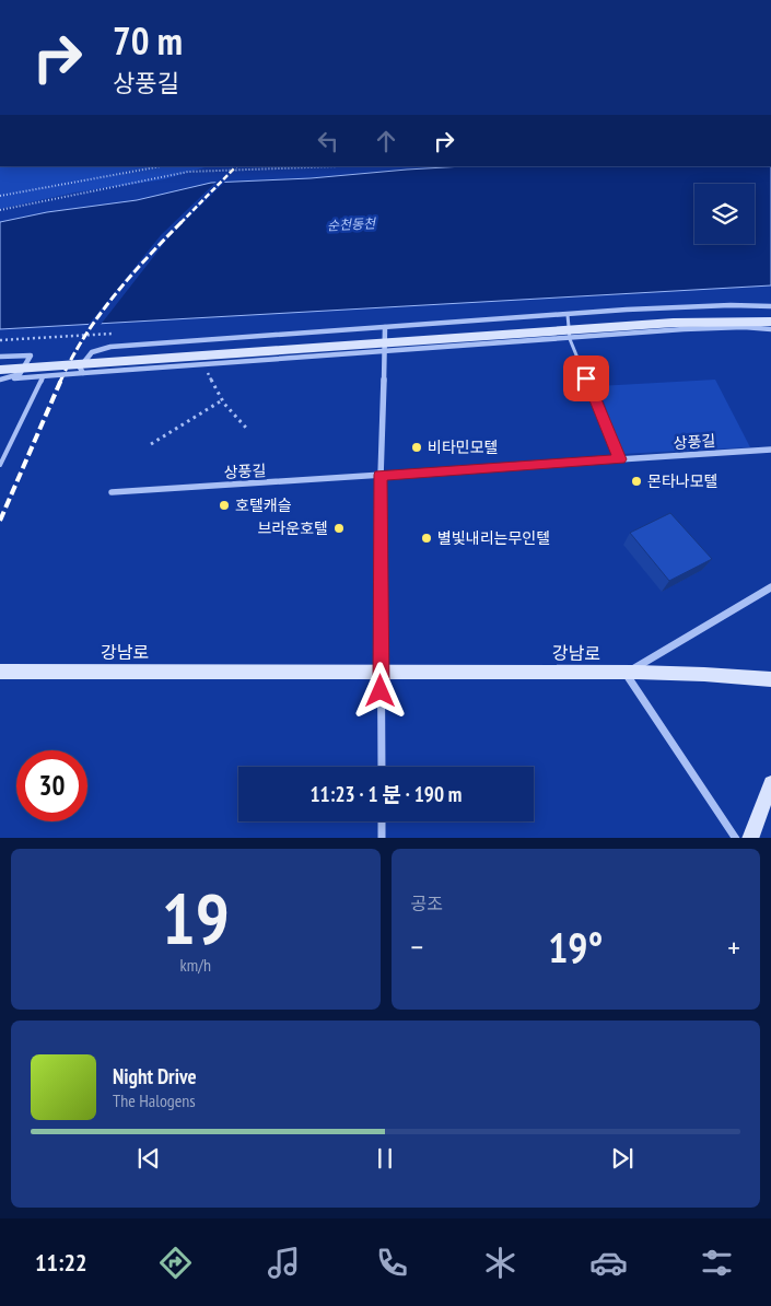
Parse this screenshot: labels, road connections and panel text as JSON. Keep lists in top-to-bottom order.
{
  "streets": {
    "main road": ["강남로"],
    "street": ["상풍길"]
  },
  "water": ["순천동천"],
  "places": [
    "비타민모텔",
    "몬타나모텔",
    "호텔캐슬",
    "브라운호텔",
    "별빛내리는무인텔"
  ],
  "page": {
    "turn": ["70 m", "상풍길"],
    "limit": "30",
    "trip": "11:23 · 1 분 · 190 m",
    "tile": [
      ["19", "km/h"],
      "공조"
    ],
    "heat": ["−", "19°", "+"],
    "song": ["Night Drive", "The Halogens"],
    "tabs": "11:22"
  }
}
